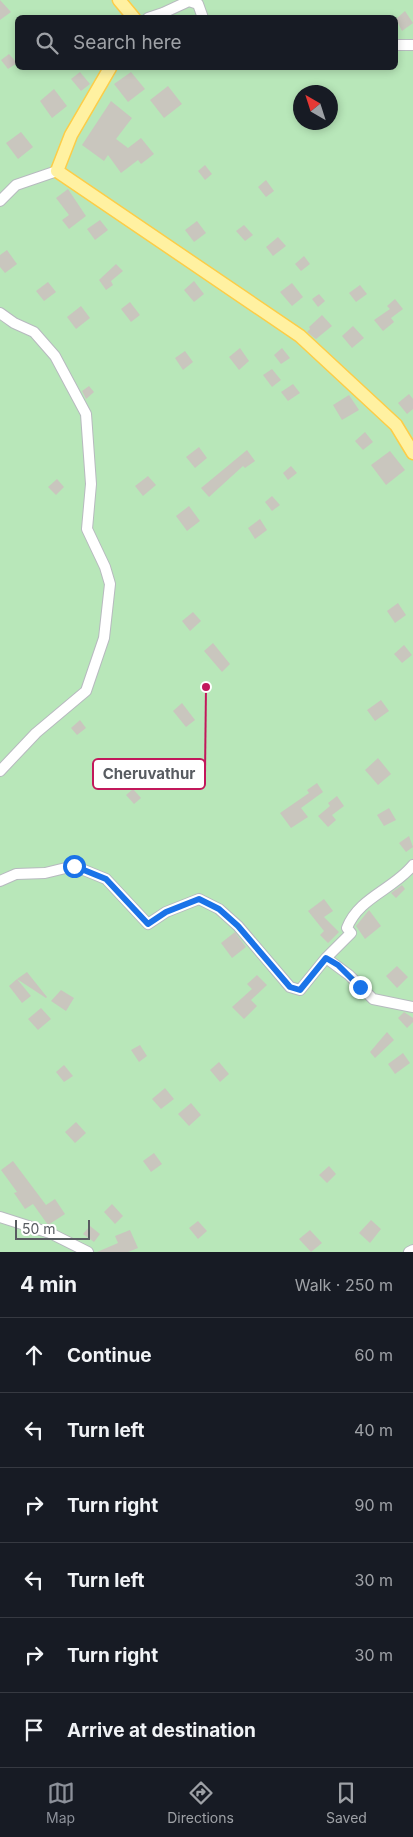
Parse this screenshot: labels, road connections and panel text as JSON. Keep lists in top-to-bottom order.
{
  "places": ["Cheruvathur"],
  "scale_bar": "50 m",
  "north": "top left",
  "page": {
    "search": "Search here",
    "scale": "50 m",
    "heading": ["4 min", "Walk · 250 m"],
    "list": [
      ["Continue", "60 m"],
      ["Turn left", "40 m"],
      ["Turn right", "90 m"],
      ["Turn left", "30 m"],
      ["Turn right", "30 m"],
      "Arrive at destination"
    ],
    "nav": ["Map", "Directions", "Saved"]
  }
}
